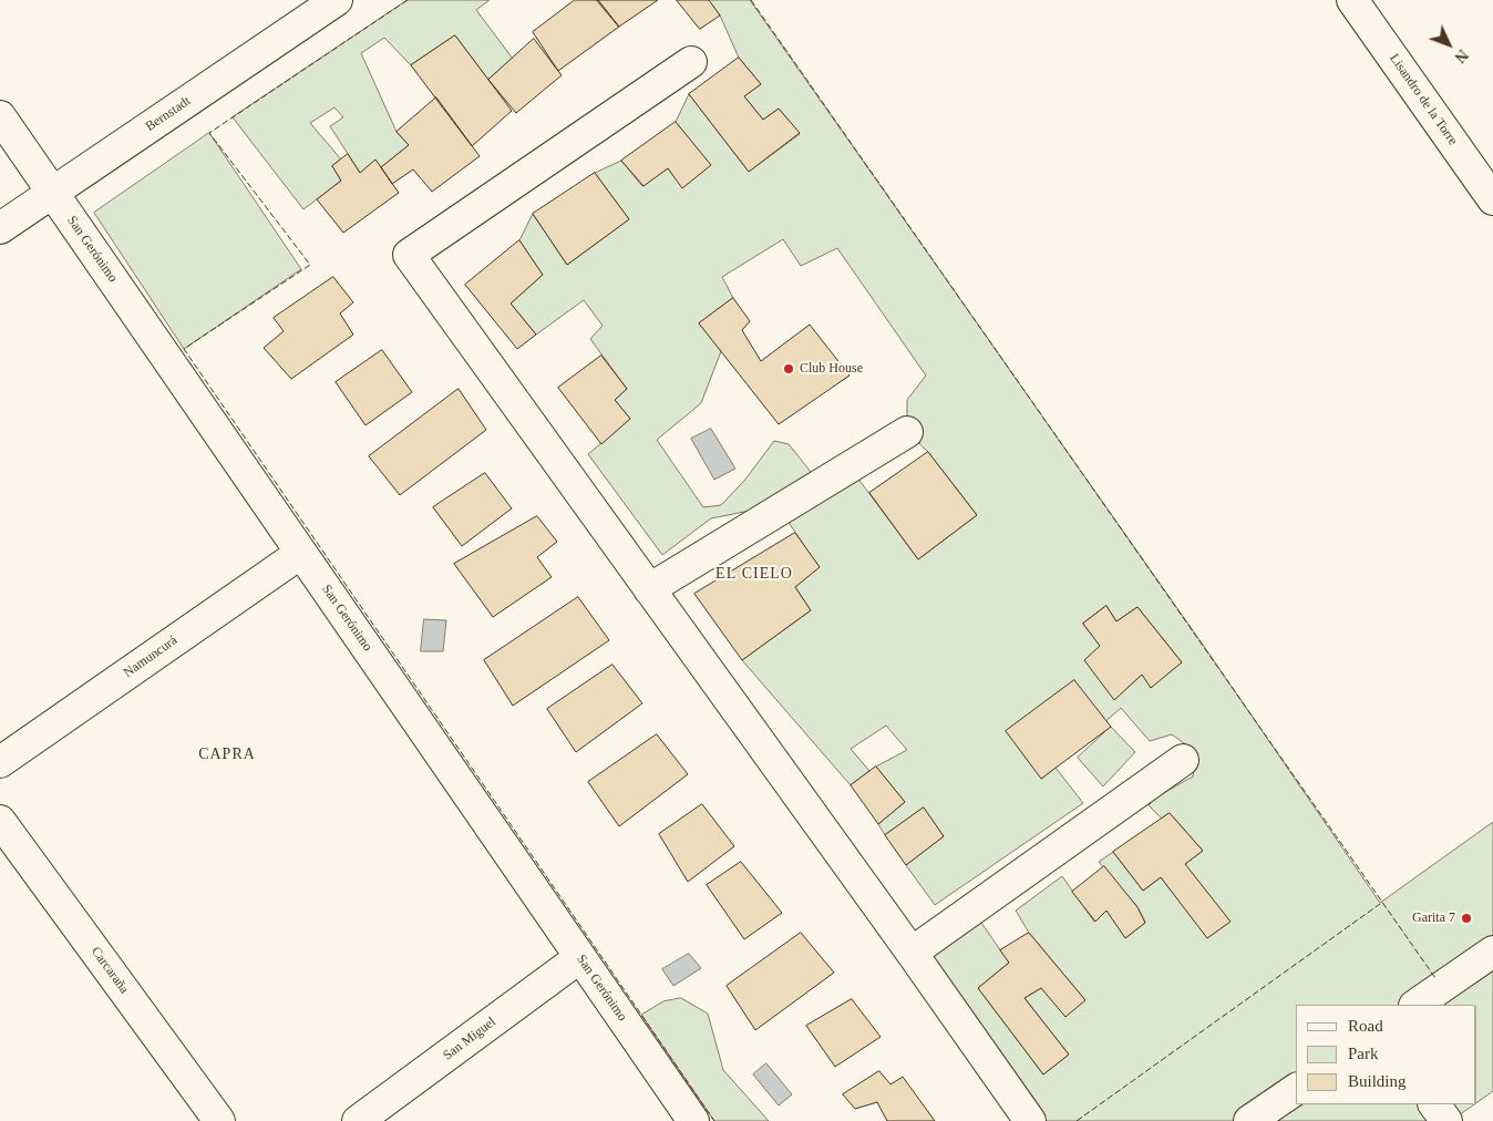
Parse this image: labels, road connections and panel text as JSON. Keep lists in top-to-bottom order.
{
  "streets": {
    "street": [
      "Lisandro de la Torre",
      "Bernstadt",
      "San Gerónimo",
      "Namuncurá",
      "Carcaraña",
      "San Miguel"
    ]
  },
  "crossings": [
    ["Bernstadt", "San Gerónimo"],
    ["San Gerónimo", "Namuncurá"],
    ["San Gerónimo", "San Miguel"]
  ],
  "districts": ["EL CIELO", "CAPRA"],
  "places": ["Club House", "Garita 7"],
  "legend": ["Road", "Park", "Building"],
  "north": "bottom right"
}
